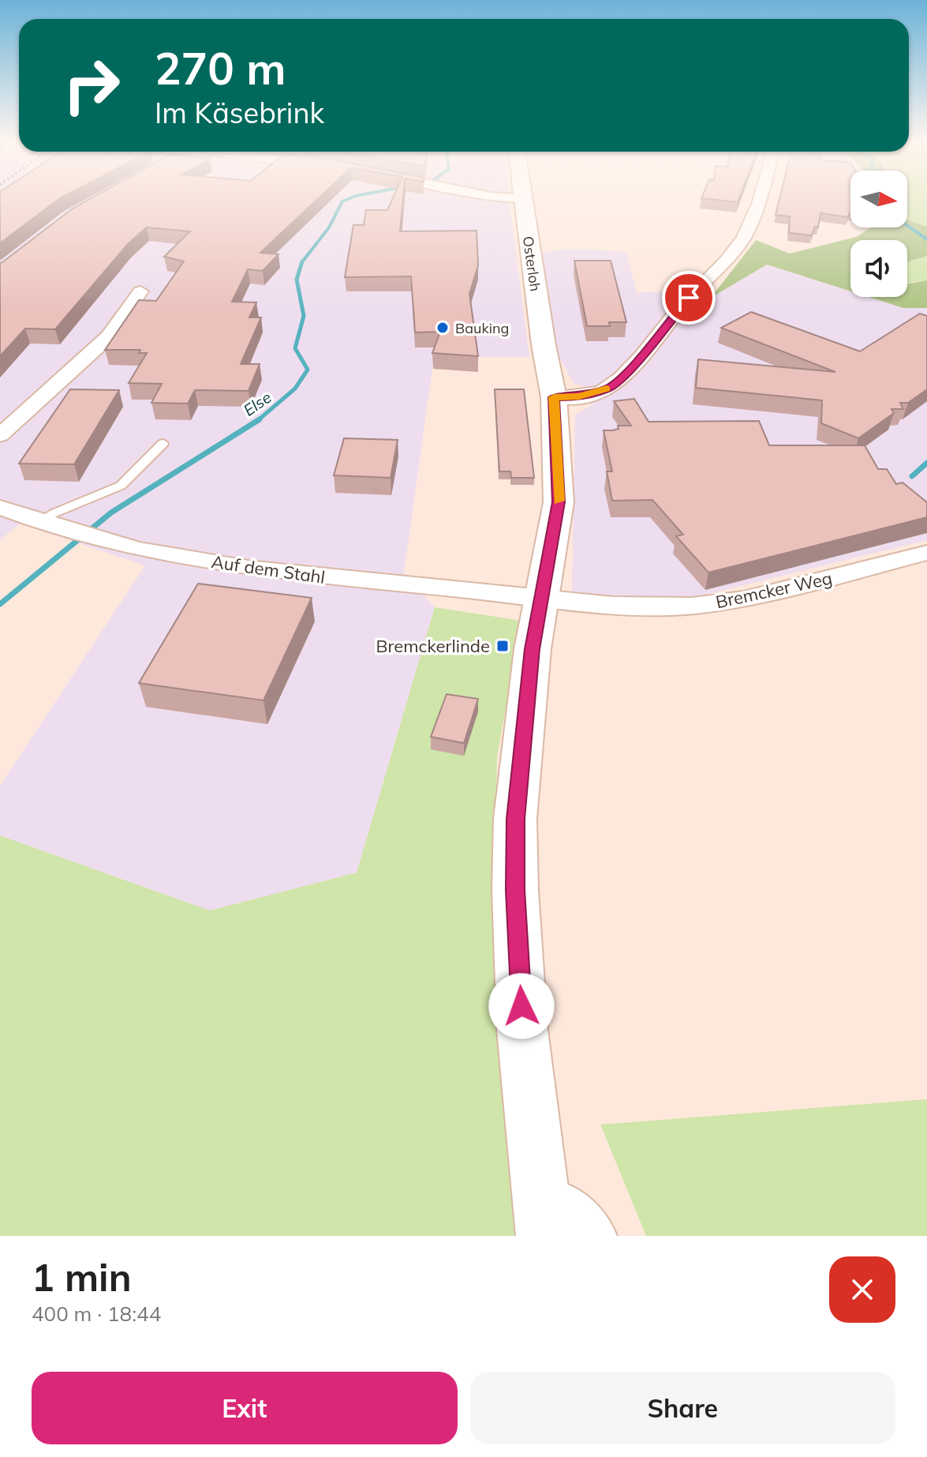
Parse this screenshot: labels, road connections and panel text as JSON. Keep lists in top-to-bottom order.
{
  "streets": {
    "main road": ["Osterloh"],
    "street": ["Auf dem Stahl", "Bremcker Weg"]
  },
  "crossings": [
    ["Osterloh", "Auf dem Stahl"],
    ["Osterloh", "Bremcker Weg"],
    ["Auf dem Stahl", "Bremcker Weg"]
  ],
  "water": ["Else"],
  "places": {
    "other": ["Bauking"],
    "transit": ["Bremckerlinde"]
  },
  "north": "right",
  "page": {
    "turn": ["270 m", "Im Käsebrink"],
    "heading": ["1 min", "400 m · 18:44"],
    "buttons": ["Exit", "Share"]
  }
}
